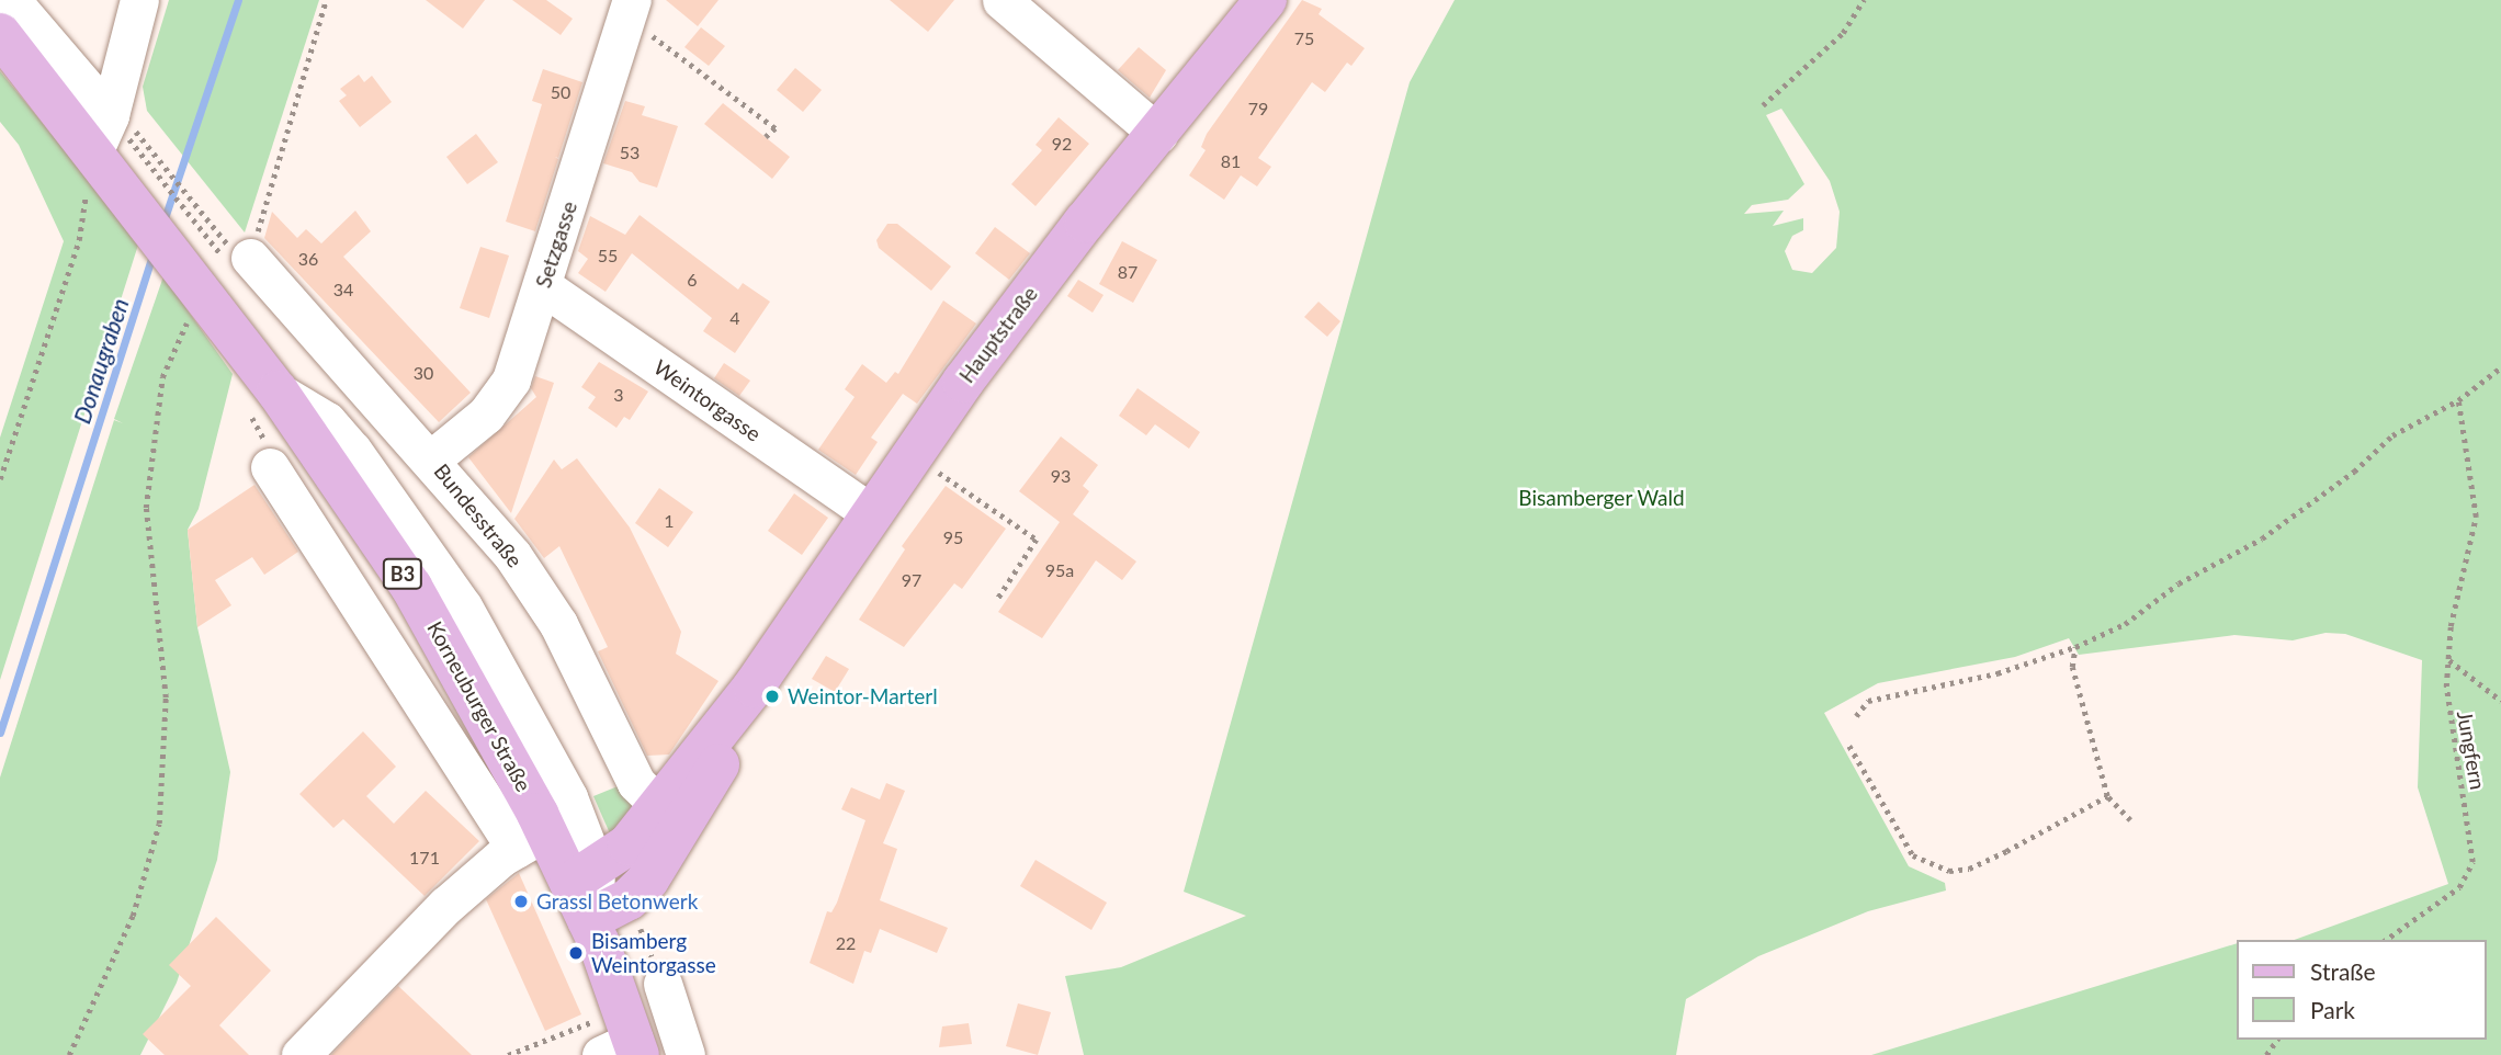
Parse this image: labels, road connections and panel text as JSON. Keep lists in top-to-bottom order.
{
  "streets": {
    "main road": ["Hauptstraße", "B3", "Korneuburger Straße"],
    "street": ["Setzgasse", "Weintorgasse", "Bundesstraße"],
    "path": ["Jungfern"]
  },
  "crossings": [
    ["Setzgasse", "Weintorgasse"],
    ["Setzgasse", "Bundesstraße"],
    ["Hauptstraße", "Weintorgasse"],
    ["Hauptstraße", "Bundesstraße"],
    ["Hauptstraße", "Korneuburger Straße"]
  ],
  "water": ["Donaugraben"],
  "parks": ["Bisamberger Wald"],
  "places": ["Weintor-Marterl", "Grassl Betonwerk", "Bisamberg Weintorgasse"],
  "house_numbers": [
    "75",
    "50",
    "79",
    "92",
    "53",
    "81",
    "55",
    "36",
    "87",
    "6",
    "34",
    "4",
    "30",
    "3",
    "93",
    "1",
    "95",
    "95a",
    "97",
    "171",
    "22"
  ],
  "legend": ["Straße", "Park"]
}
